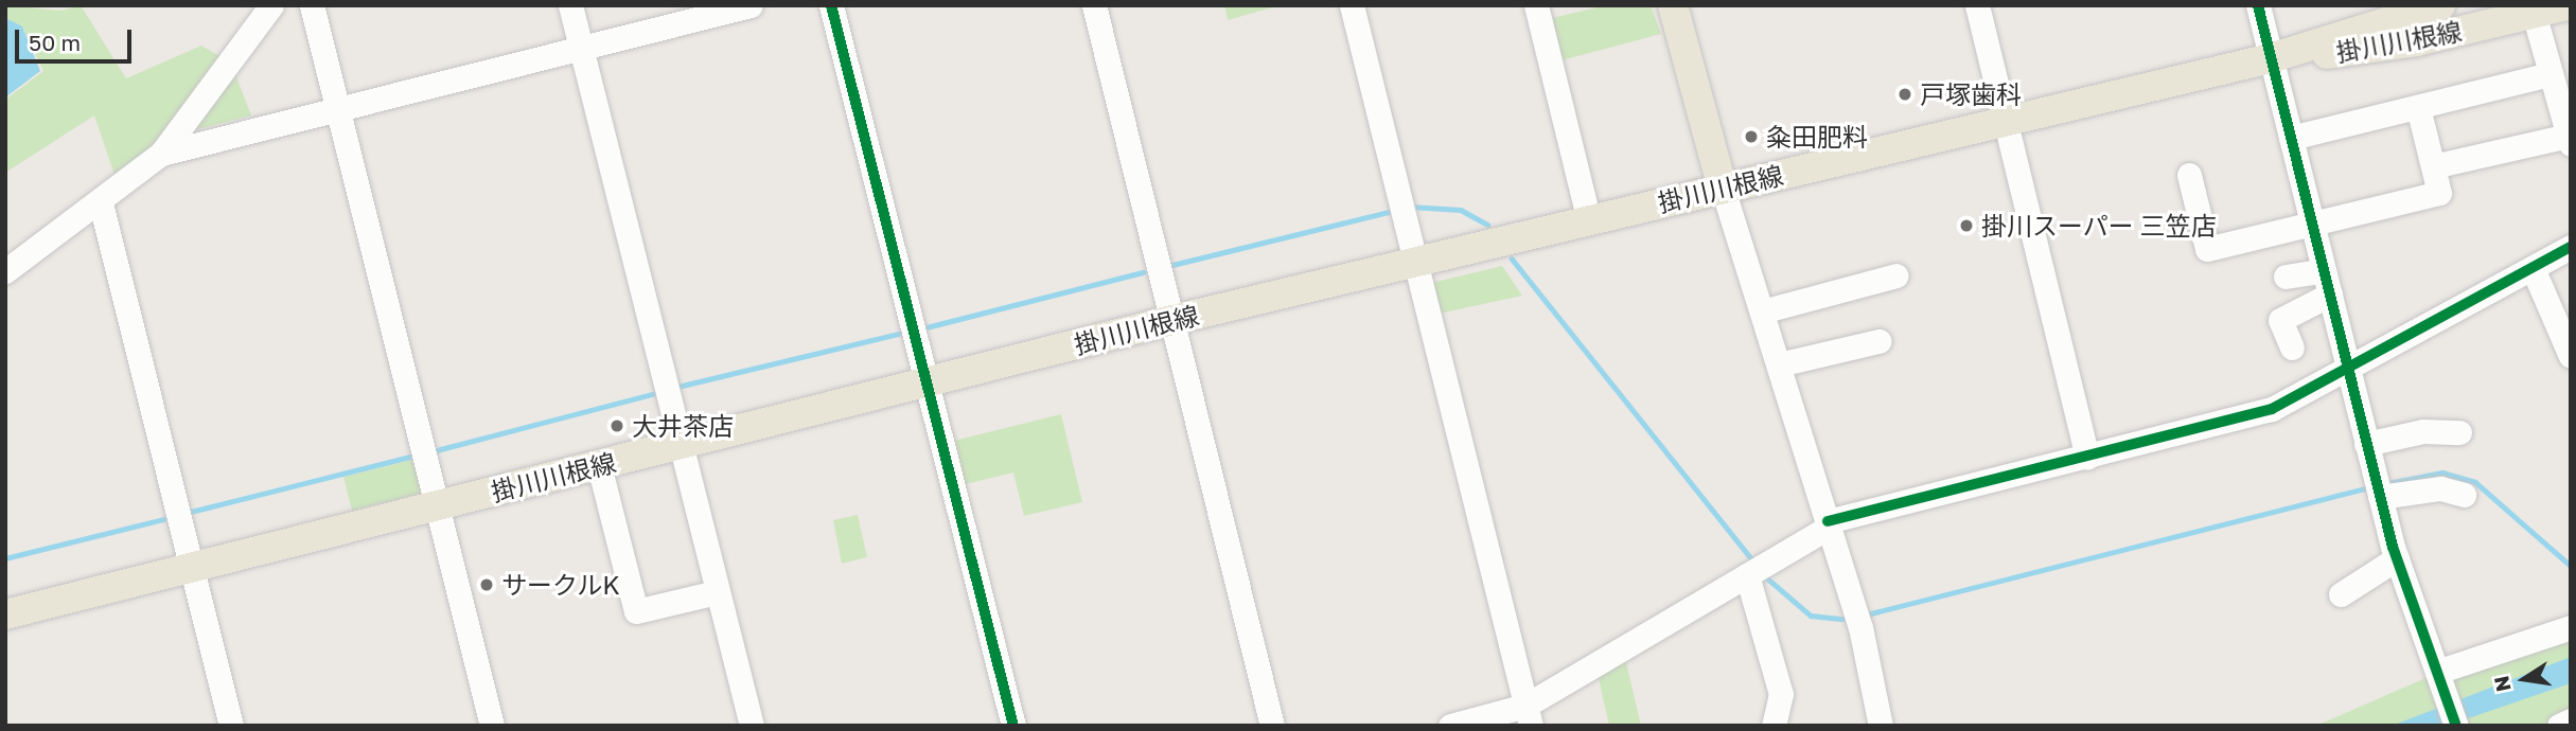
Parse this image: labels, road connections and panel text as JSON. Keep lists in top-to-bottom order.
{
  "streets": {
    "main road": ["掛川川根線"]
  },
  "places": [
    "戸塚歯科",
    "粂田肥料",
    "掛川スーパー 三笠店",
    "大井茶店",
    "サークルK"
  ],
  "scale_bar": "50 m",
  "north": "left"
}
